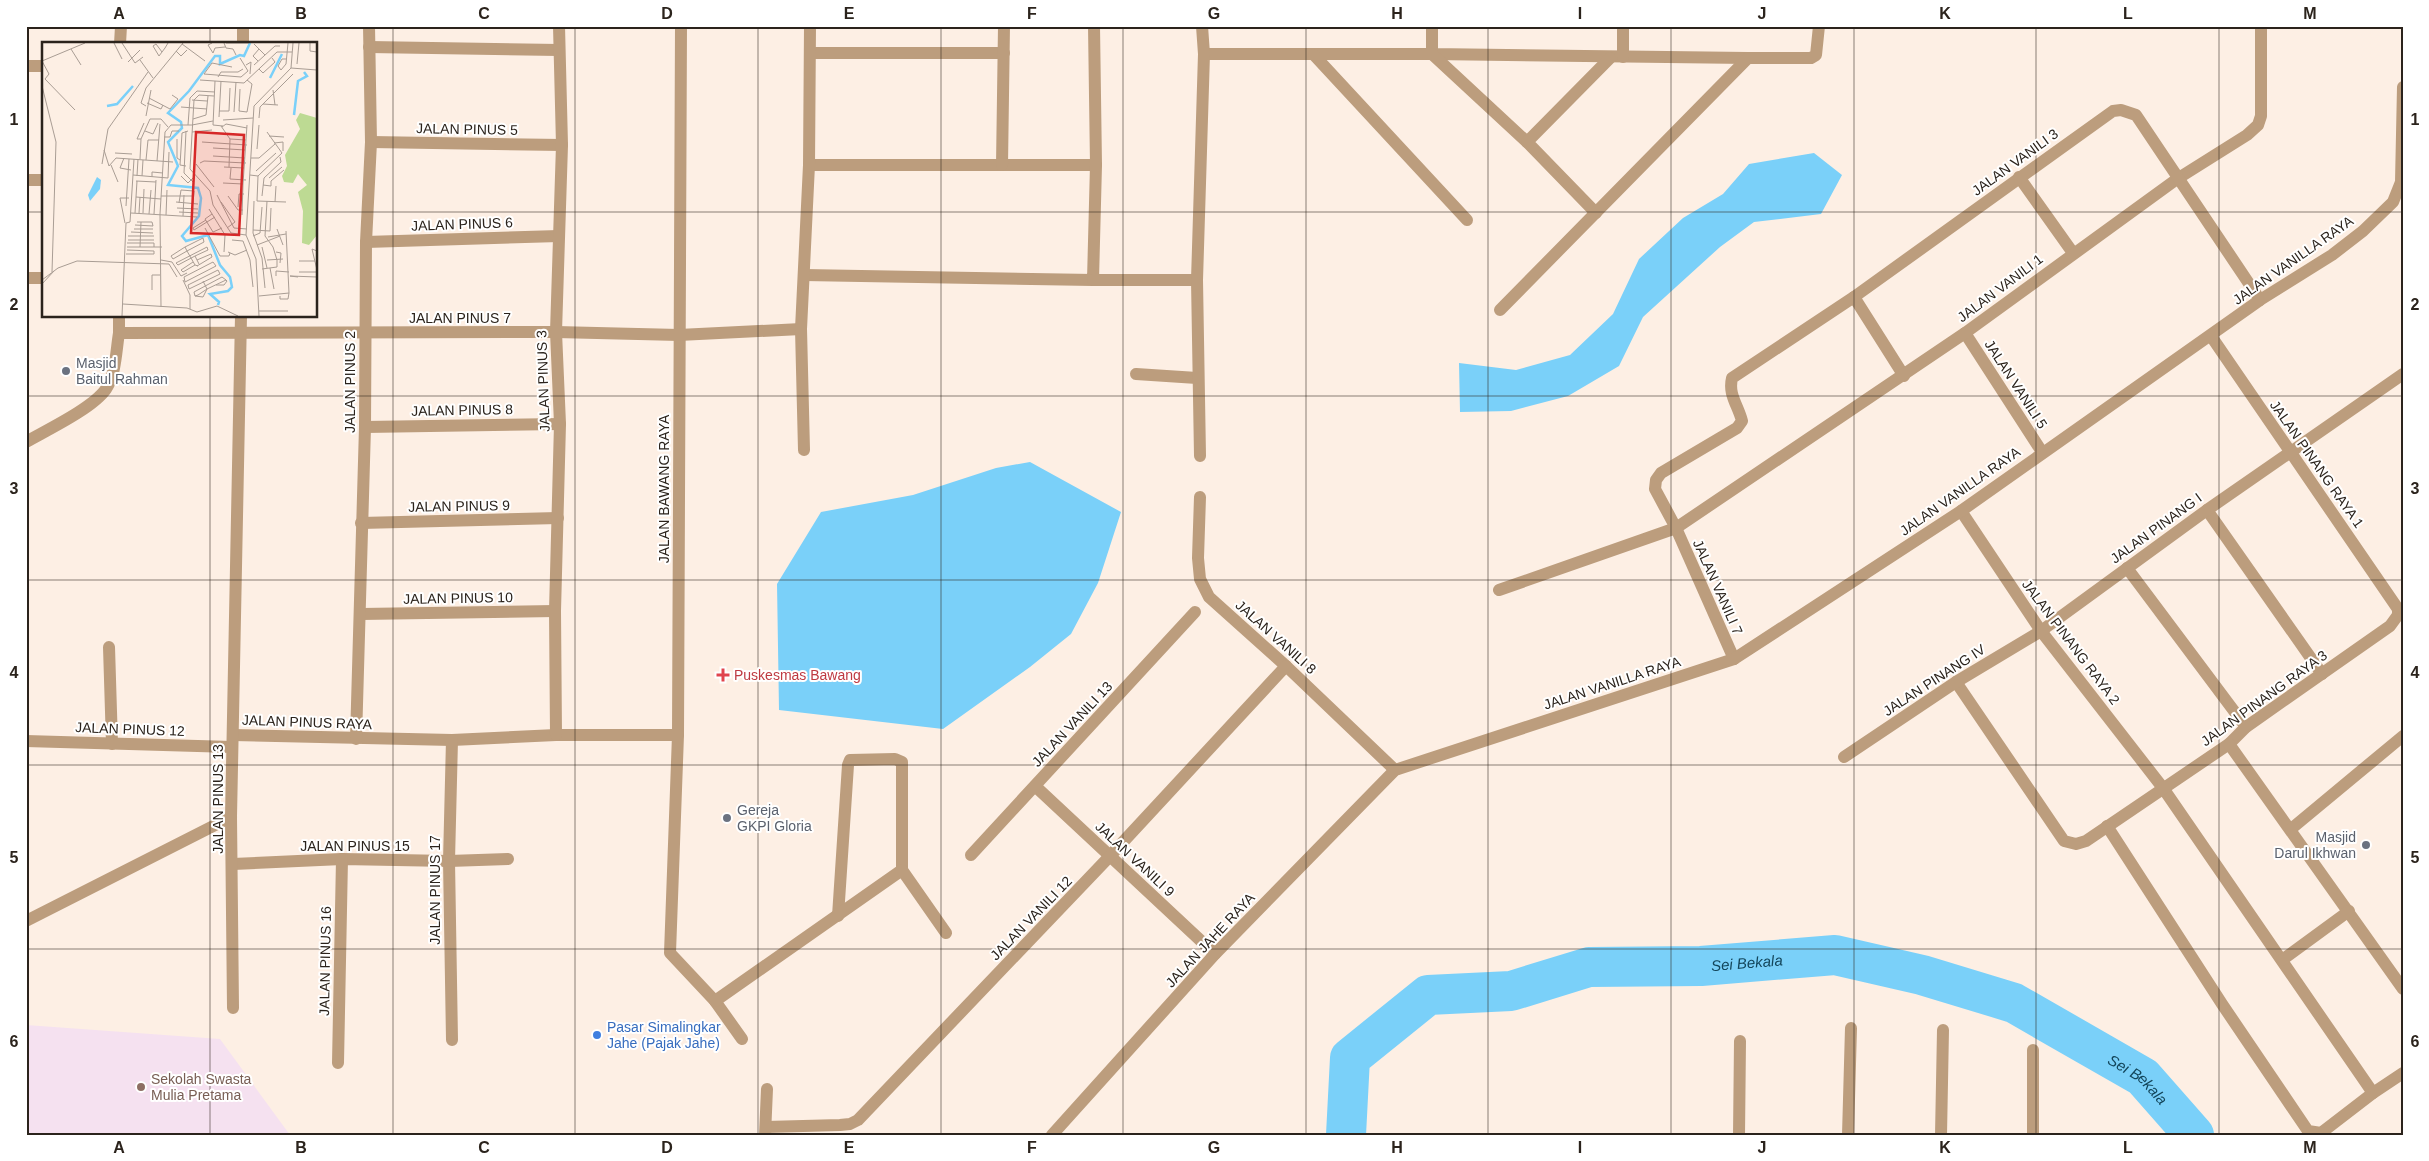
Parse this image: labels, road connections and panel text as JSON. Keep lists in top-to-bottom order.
{
  "streets": {
    "street": [
      "JALAN PINUS 5",
      "JALAN VANILI 3",
      "JALAN PINUS 6",
      "JALAN VANILLA RAYA",
      "JALAN VANILI 1",
      "JALAN PINUS 7",
      "JALAN PINUS 3",
      "JALAN PINUS 2",
      "JALAN VANILI 5",
      "JALAN PINUS 8",
      "JALAN PINANG RAYA 1",
      "JALAN BAWANG RAYA",
      "JALAN PINUS 9",
      "JALAN PINANG I",
      "JALAN VANILI 7",
      "JALAN PINUS 10",
      "JALAN VANILI 8",
      "JALAN PINANG RAYA 2",
      "JALAN PINANG IV",
      "JALAN PINANG RAYA 3",
      "JALAN PINUS RAYA",
      "JALAN VANILI 13",
      "JALAN PINUS 12",
      "JALAN PINUS 13",
      "JALAN PINUS 15",
      "JALAN VANILI 9",
      "JALAN PINUS 17",
      "JALAN VANILI 12",
      "JALAN JAHE RAYA",
      "JALAN PINUS 16"
    ]
  },
  "crossings": [
    ["JALAN PINUS 5", "JALAN PINUS 3"],
    ["JALAN PINUS 5", "JALAN PINUS 2"],
    ["JALAN VANILI 3", "JALAN VANILLA RAYA"],
    ["JALAN VANILI 3", "JALAN VANILI 1"],
    ["JALAN VANILI 3", "JALAN VANILI 7"],
    ["JALAN PINUS 6", "JALAN PINUS 3"],
    ["JALAN PINUS 6", "JALAN PINUS 2"],
    ["JALAN VANILLA RAYA", "JALAN VANILI 5"],
    ["JALAN VANILLA RAYA", "JALAN PINANG RAYA 1"],
    ["JALAN VANILLA RAYA", "JALAN VANILI 7"],
    ["JALAN VANILLA RAYA", "JALAN VANILI 8"],
    ["JALAN VANILLA RAYA", "JALAN PINANG RAYA 2"],
    ["JALAN VANILLA RAYA", "JALAN JAHE RAYA"],
    ["JALAN VANILI 1", "JALAN VANILI 5"],
    ["JALAN VANILI 1", "JALAN VANILI 7"],
    ["JALAN PINUS 7", "JALAN PINUS 3"],
    ["JALAN PINUS 7", "JALAN PINUS 2"],
    ["JALAN PINUS 7", "JALAN BAWANG RAYA"],
    ["JALAN PINUS 7", "JALAN PINUS RAYA"],
    ["JALAN PINUS 3", "JALAN PINUS 8"],
    ["JALAN PINUS 3", "JALAN PINUS 9"],
    ["JALAN PINUS 3", "JALAN PINUS 10"],
    ["JALAN PINUS 3", "JALAN PINUS RAYA"],
    ["JALAN PINUS 2", "JALAN PINUS 8"],
    ["JALAN PINUS 2", "JALAN PINUS 9"],
    ["JALAN PINUS 2", "JALAN PINUS 10"],
    ["JALAN PINUS 2", "JALAN PINUS RAYA"],
    ["JALAN PINANG RAYA 1", "JALAN PINANG I"],
    ["JALAN PINANG RAYA 1", "JALAN PINANG RAYA 3"],
    ["JALAN BAWANG RAYA", "JALAN PINUS RAYA"],
    ["JALAN PINANG I", "JALAN PINANG RAYA 2"],
    ["JALAN PINANG I", "JALAN PINANG IV"],
    ["JALAN VANILI 8", "JALAN VANILI 12"],
    ["JALAN VANILI 8", "JALAN JAHE RAYA"],
    ["JALAN PINANG RAYA 2", "JALAN PINANG IV"],
    ["JALAN PINANG RAYA 2", "JALAN PINANG RAYA 3"],
    ["JALAN PINANG IV", "JALAN PINANG RAYA 3"],
    ["JALAN PINUS RAYA", "JALAN PINUS 12"],
    ["JALAN PINUS RAYA", "JALAN PINUS 13"],
    ["JALAN PINUS RAYA", "JALAN PINUS 17"],
    ["JALAN VANILI 13", "JALAN VANILI 9"],
    ["JALAN PINUS 12", "JALAN PINUS 13"],
    ["JALAN PINUS 13", "JALAN PINUS 15"],
    ["JALAN PINUS 15", "JALAN PINUS 17"],
    ["JALAN PINUS 15", "JALAN PINUS 16"],
    ["JALAN VANILI 9", "JALAN VANILI 12"],
    ["JALAN VANILI 9", "JALAN JAHE RAYA"]
  ],
  "water": ["Sei Bekala"],
  "places": {
    "other": [
      "Masjid Baitul Rahman",
      "Gereja GKPI Gloria",
      "Masjid Darul Ikhwan",
      "Pasar Simalingkar Jahe (Pajak Jahe)",
      "Sekolah Swasta Mulia Pretama"
    ],
    "health": ["Puskesmas Bawang"]
  },
  "grid": {
    "columns": [
      "A",
      "B",
      "C",
      "D",
      "E",
      "F",
      "G",
      "H",
      "I",
      "J",
      "K",
      "L",
      "M"
    ],
    "rows": [
      "1",
      "2",
      "3",
      "4",
      "5",
      "6"
    ]
  }
}
